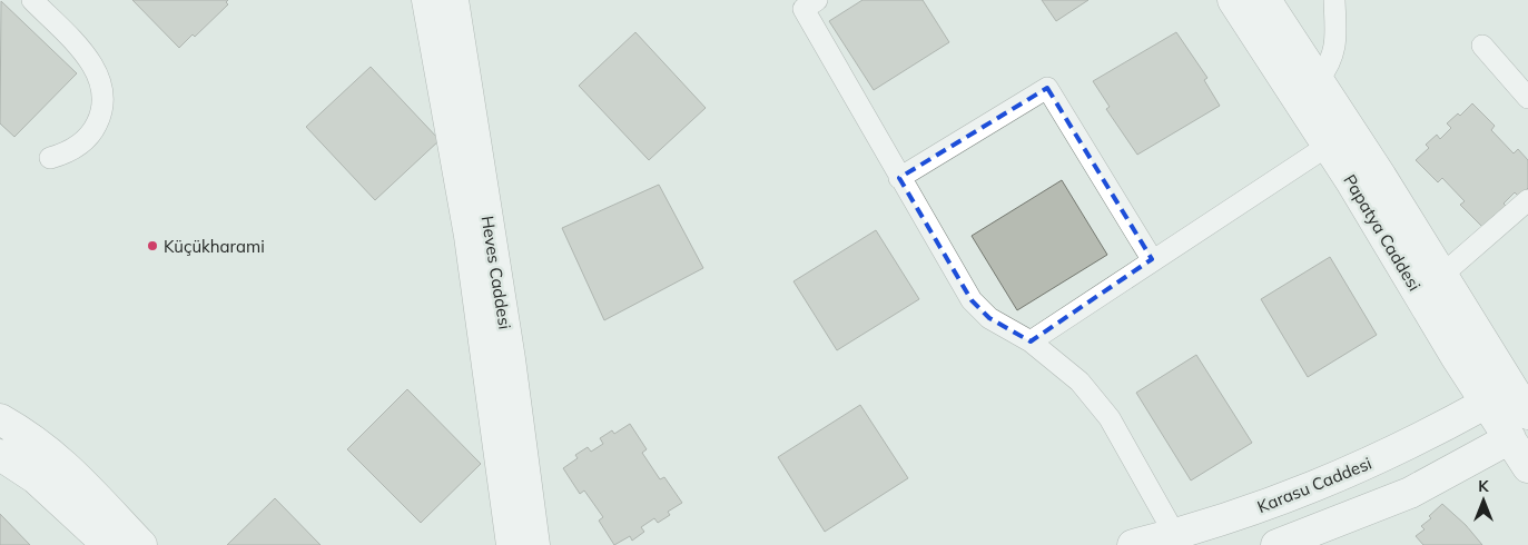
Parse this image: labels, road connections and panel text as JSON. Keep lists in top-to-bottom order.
{
  "streets": {
    "street": ["Papatya Caddesi", "Heves Caddesi", "Karasu Caddesi"]
  },
  "crossings": [
    ["Papatya Caddesi", "Karasu Caddesi"]
  ],
  "places": ["Küçükharami"],
  "north": "top"
}
